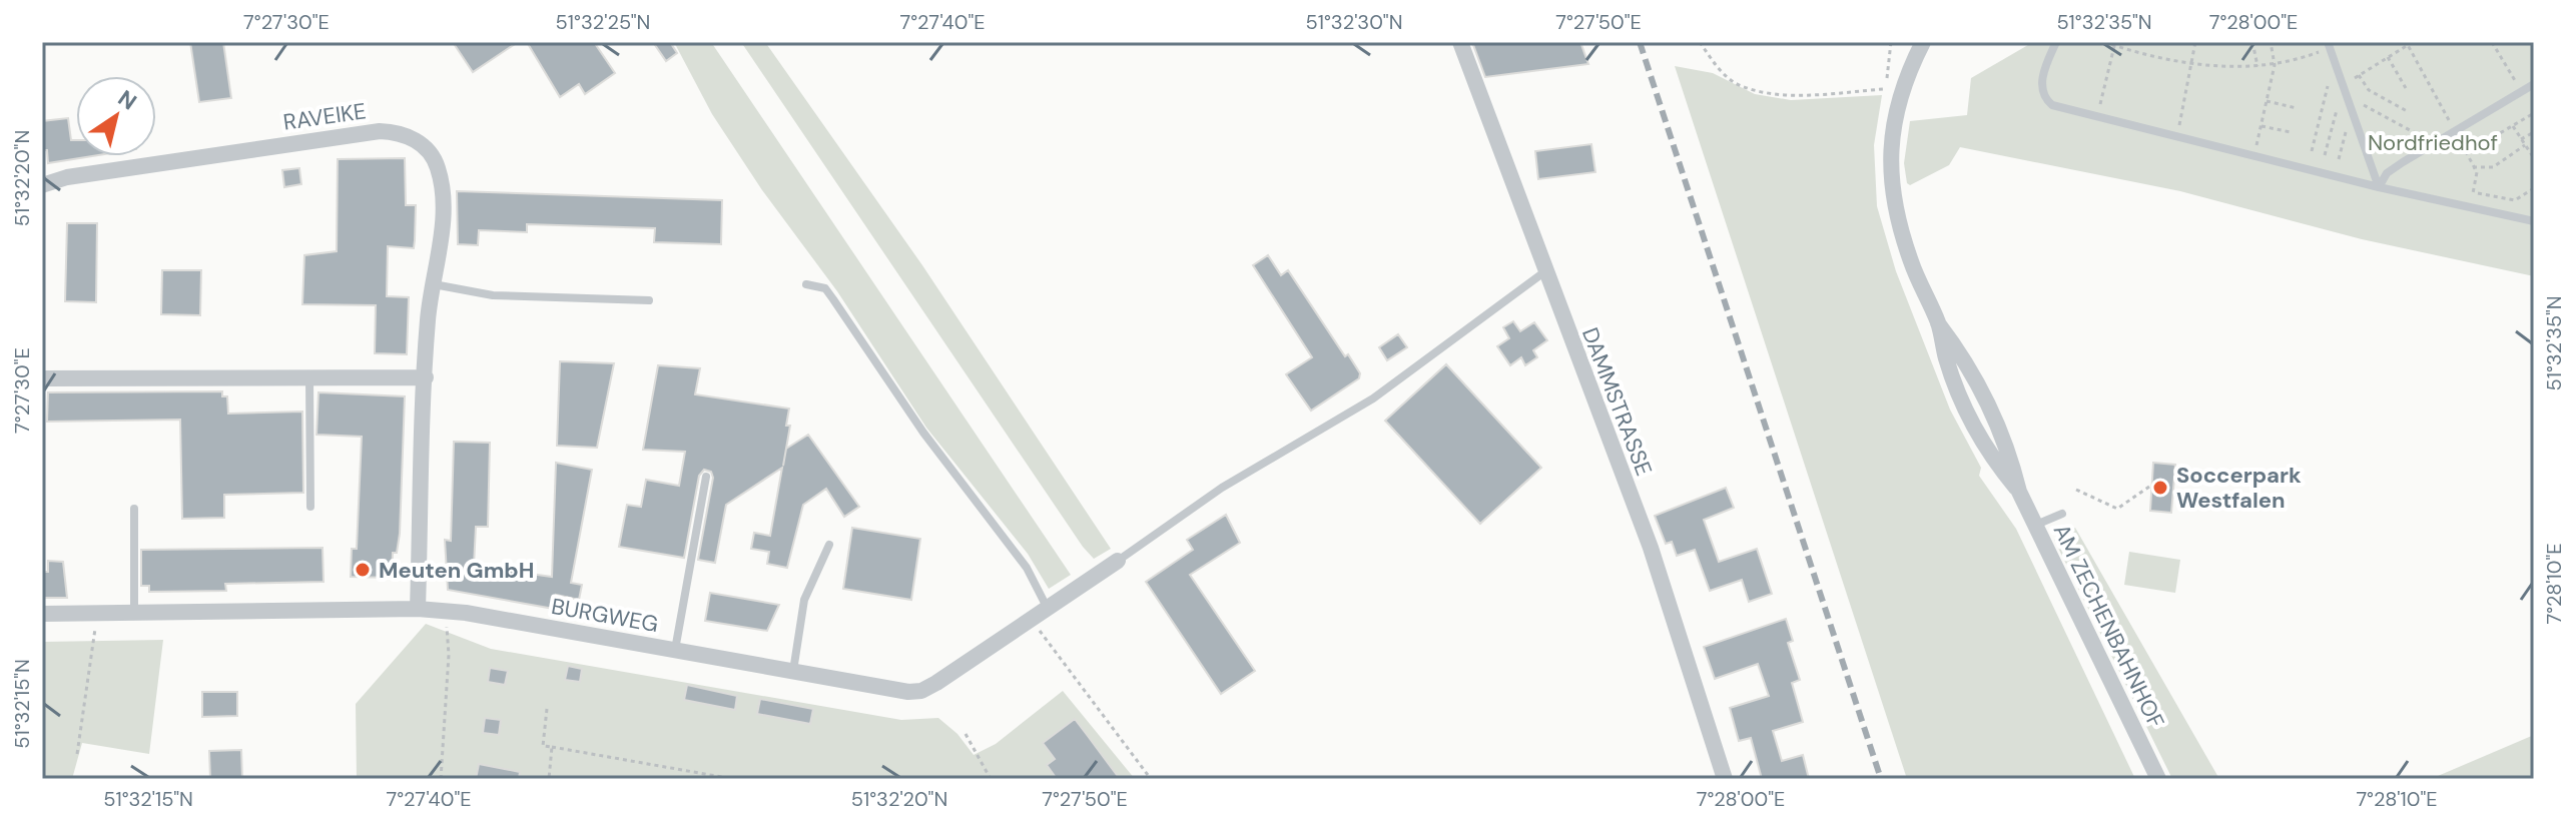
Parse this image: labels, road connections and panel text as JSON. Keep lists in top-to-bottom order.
{
  "streets": {
    "street": [
      "RAVEIKE",
      "DAMMSTRASSE",
      "BURGWEG",
      "AM ZECHENBAHNHOF"
    ]
  },
  "crossings": [
    ["RAVEIKE", "BURGWEG"]
  ],
  "parks": ["Nordfriedhof"],
  "places": ["Soccerpark Westfalen", "Meuten GmbH"],
  "north": "top right",
  "coordinates": [
    "7°27'30\"E",
    "51°32'25\"N",
    "7°27'40\"E",
    "51°32'30\"N",
    "7°27'50\"E",
    "51°32'35\"N",
    "7°28'00\"E",
    "51°32'20\"N",
    "7°28'10\"E",
    "51°32'15\"N"
  ]
}
